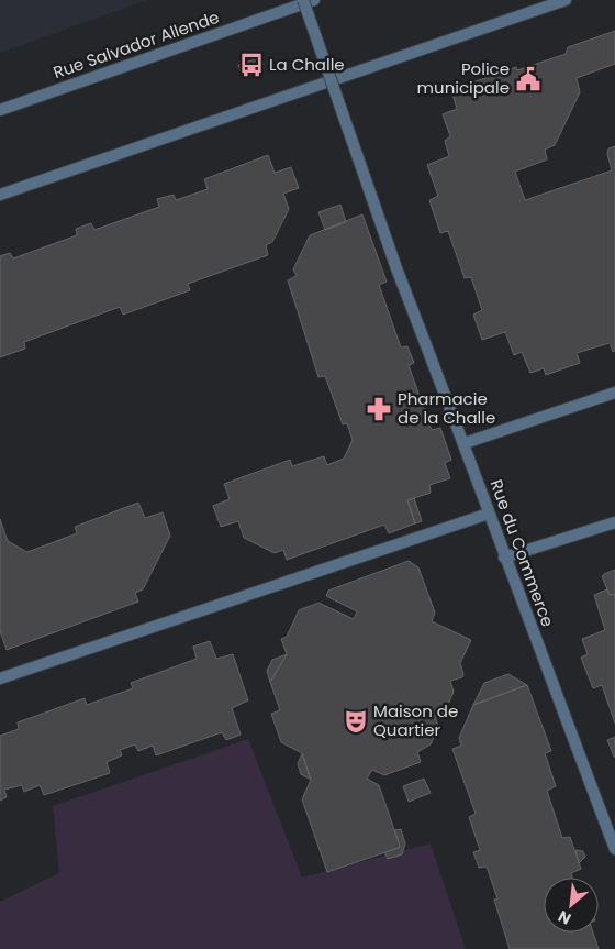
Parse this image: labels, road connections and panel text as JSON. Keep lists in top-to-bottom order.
{
  "streets": {
    "street": ["Rue Salvador Allende", "Rue du Commerce"]
  },
  "places": {
    "bus stop": ["La Challe"],
    "public building": ["Police municipale"],
    "pharmacy": ["Pharmacie de la Challe"],
    "theatre": ["Maison de Quartier"]
  },
  "north": "bottom left"
}
